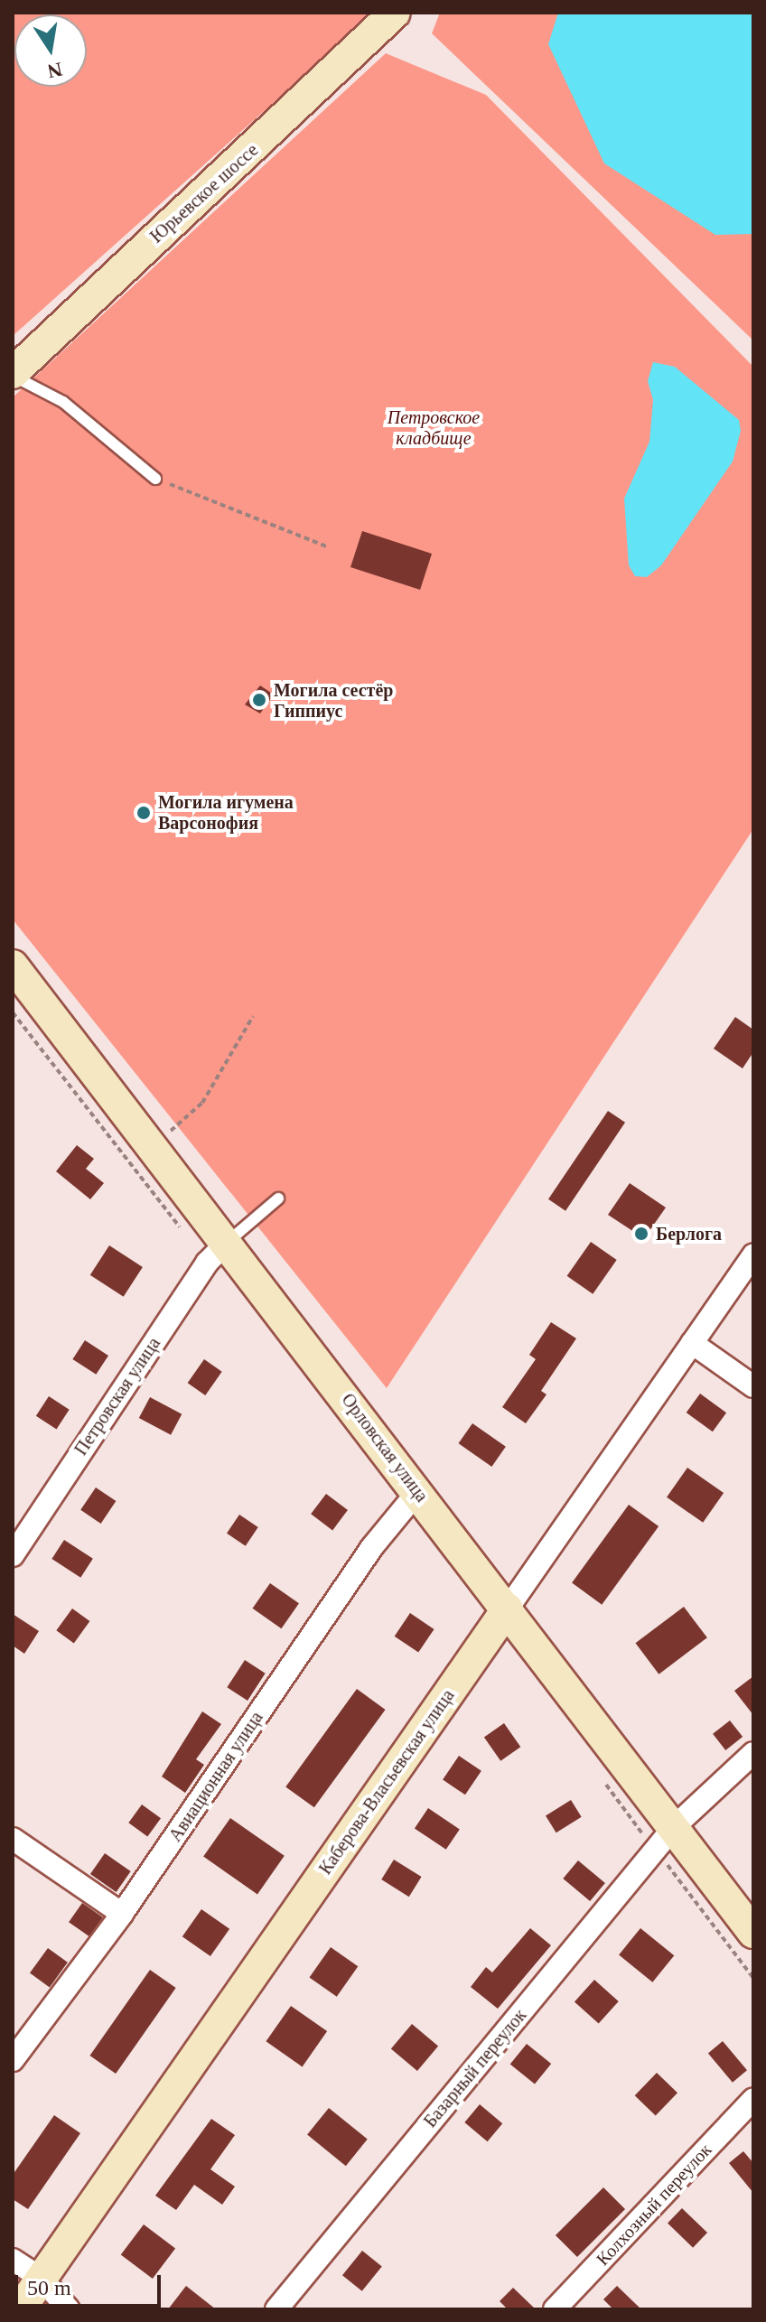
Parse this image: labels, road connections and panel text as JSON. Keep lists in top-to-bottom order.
{
  "streets": {
    "main road": ["Юрьевское шоссе", "Орловская улица", "Каберова-Власьевская улица"],
    "street": [
      "Петровская улица",
      "Авиационная улица",
      "Базарный переулок",
      "Колхозный переулок"
    ]
  },
  "crossings": [
    ["Петровская улица", "Орловская улица"],
    ["Орловская улица", "Авиационная улица"],
    ["Орловская улица", "Каберова-Власьевская улица"],
    ["Орловская улица", "Базарный переулок"]
  ],
  "parks": ["Петровское кладбище"],
  "places": ["Могила сестёр Гиппиус", "Могила игумена Варсонофия", "Берлога"],
  "scale_bar": "50 m",
  "north": "bottom"
}
